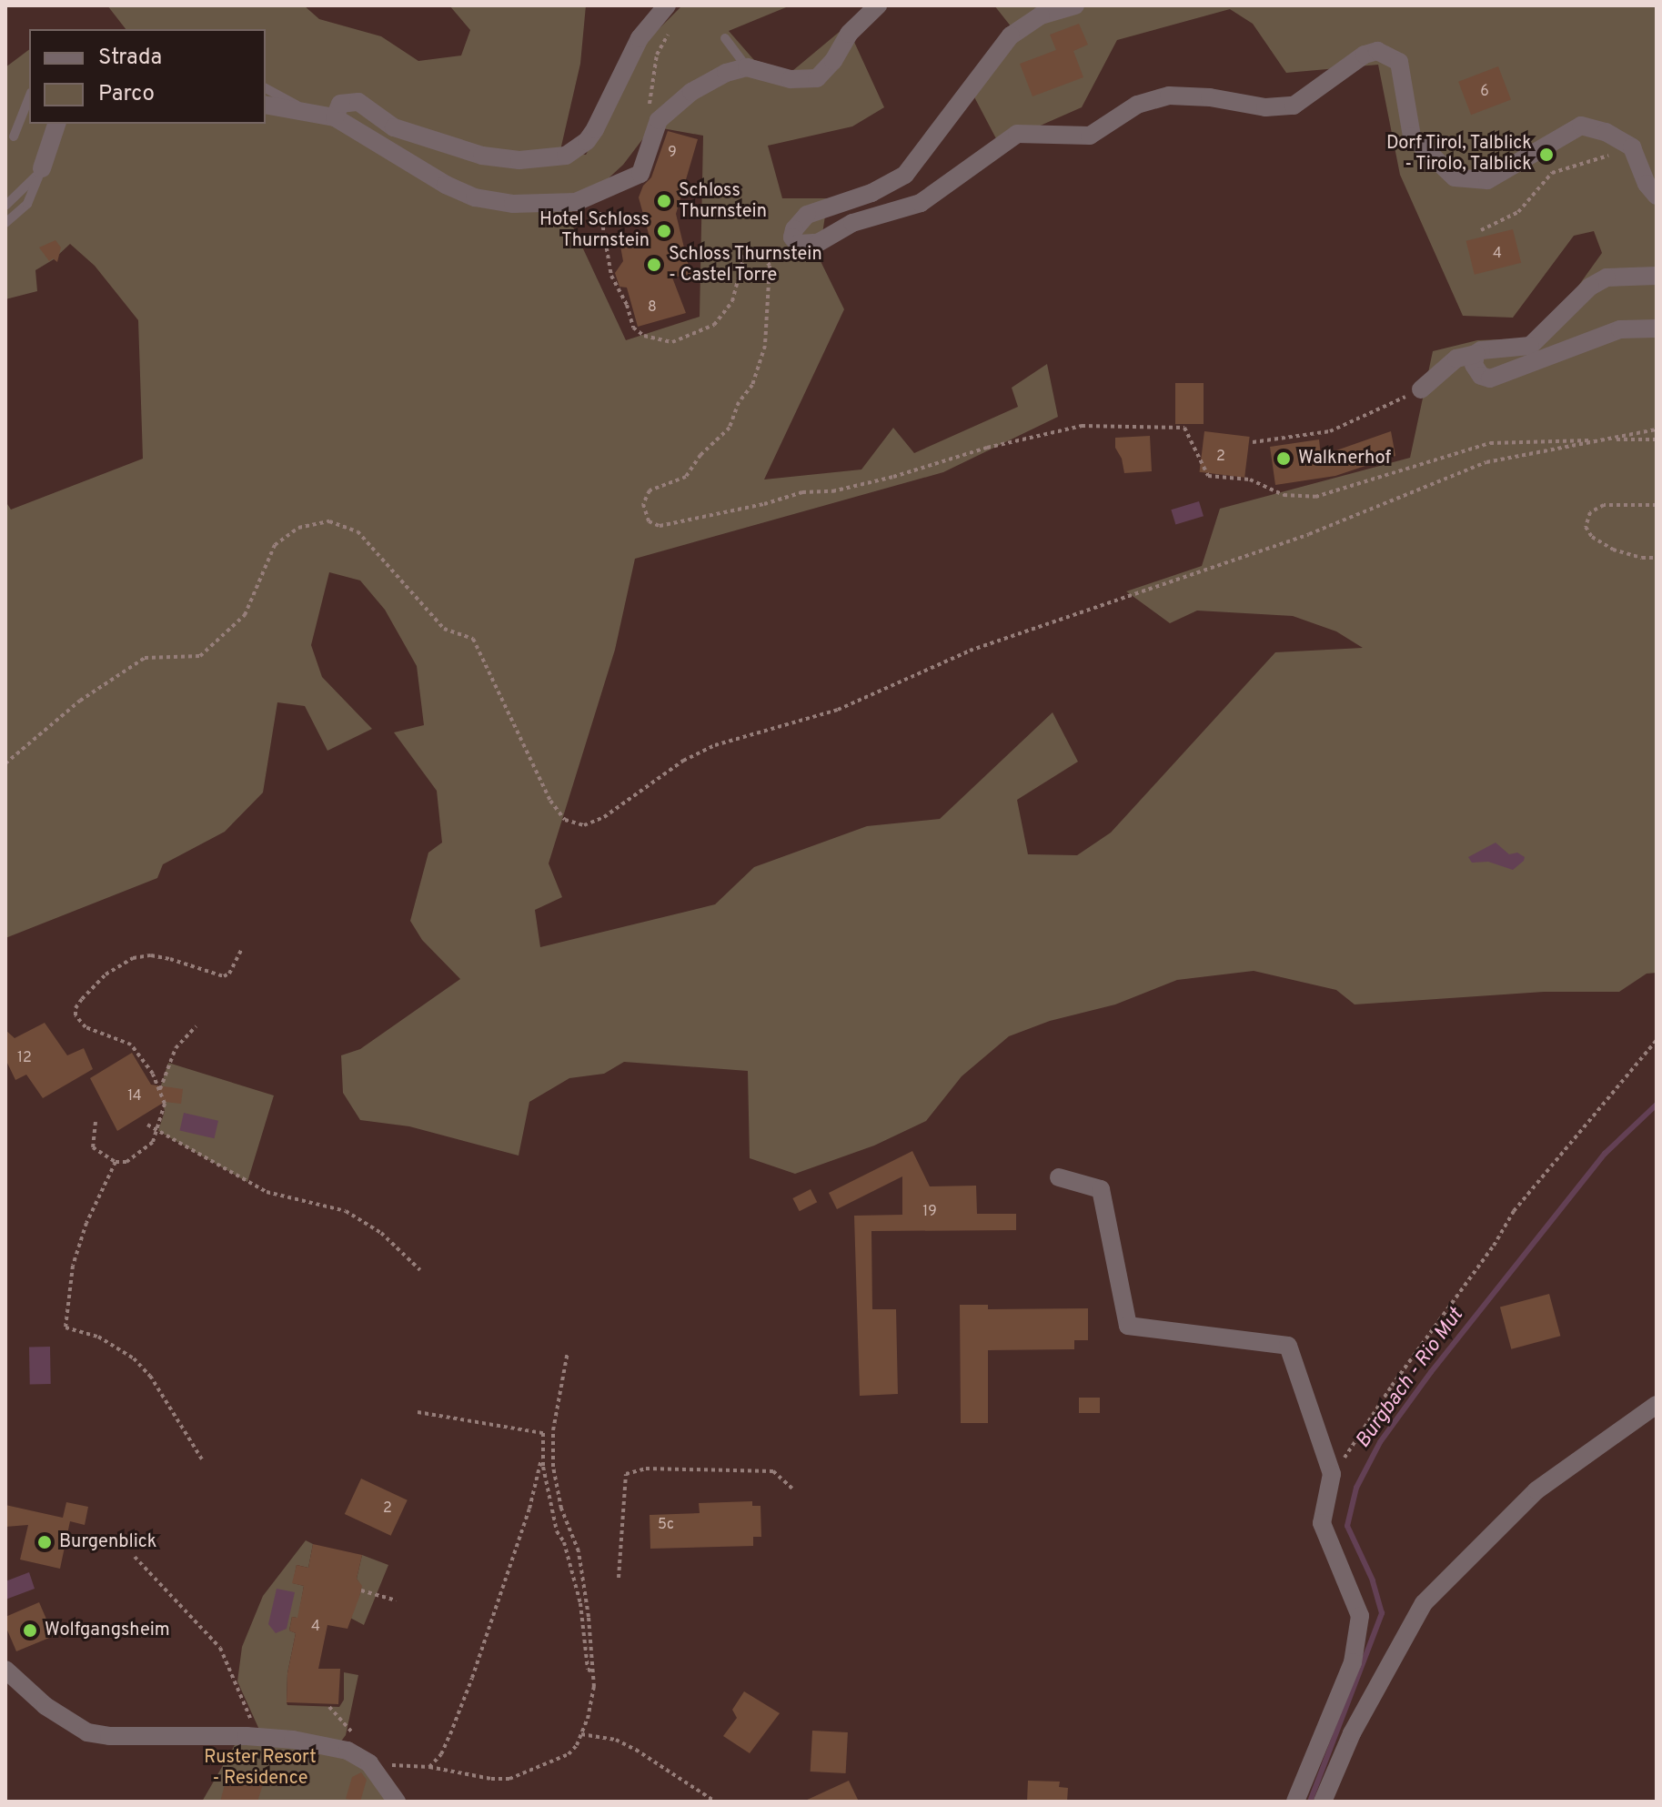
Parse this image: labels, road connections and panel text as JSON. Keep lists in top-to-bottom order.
{
  "water": ["Burgbach - Rio Mut"],
  "parks": ["Ruster Resort - Residence"],
  "places": [
    "Dorf Tirol, Talblick - Tirolo, Talblick",
    "Schloss Thurnstein",
    "Hotel Schloss Thurnstein",
    "Schloss Thurnstein - Castel Torre",
    "Walknerhof",
    "Burgenblick",
    "Wolfgangsheim"
  ],
  "house_numbers": [
    "6",
    "9",
    "4",
    "8",
    "2",
    "12",
    "14",
    "19",
    "2",
    "5c",
    "4"
  ],
  "legend": ["Strada", "Parco"]
}
